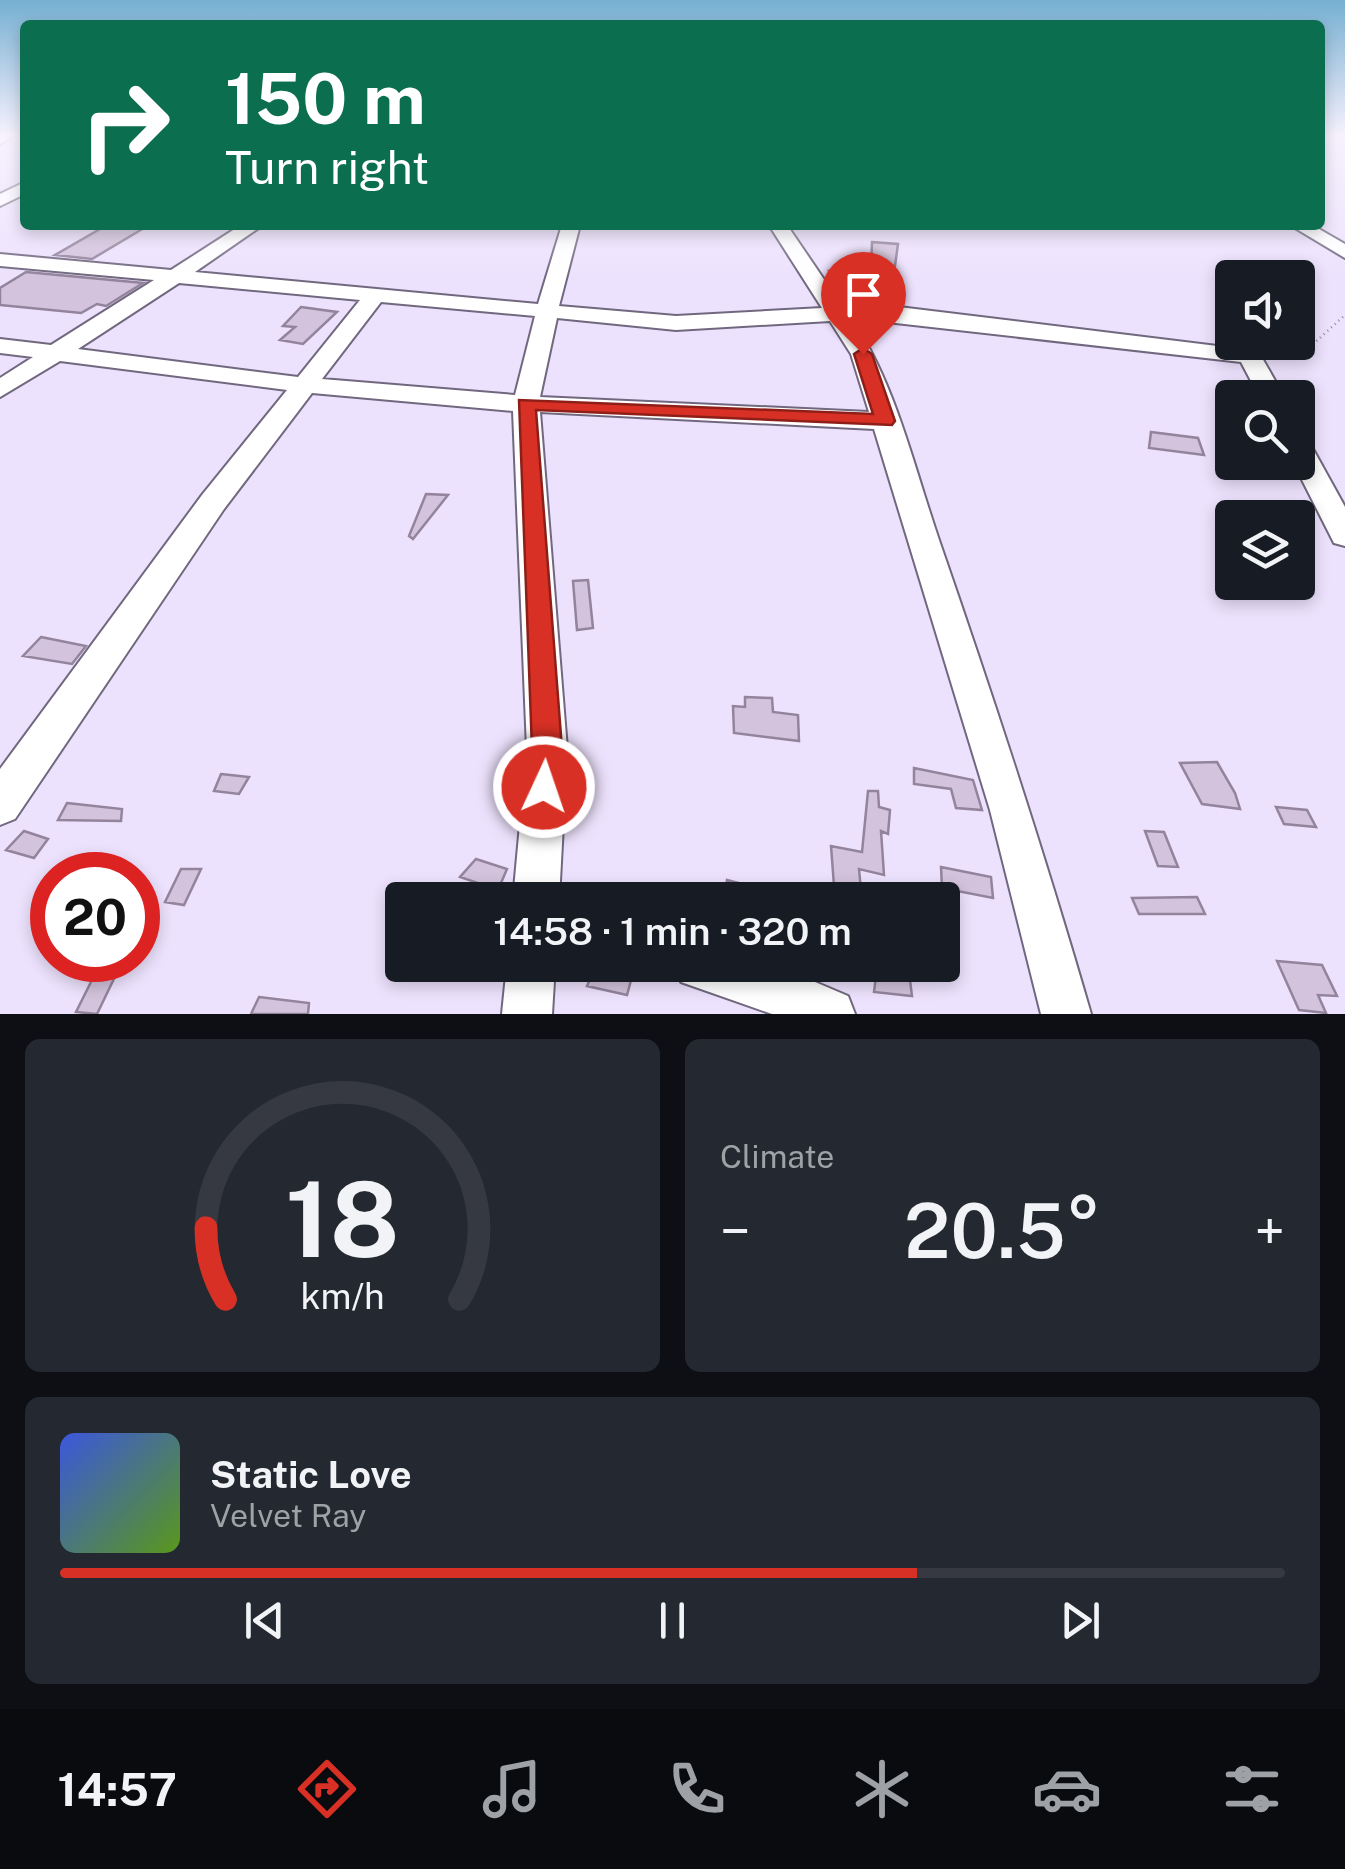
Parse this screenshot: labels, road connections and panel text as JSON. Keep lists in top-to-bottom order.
{
  "page": {
    "turn": ["150 m", "Turn right"],
    "limit": "20",
    "trip": "14:58 · 1 min · 320 m",
    "tile": "Climate",
    "heat": ["−", "20.5°", "+"],
    "song": ["Static Love", "Velvet Ray"],
    "tabs": "14:57",
    "gauge": ["18", "km/h"]
  }
}
